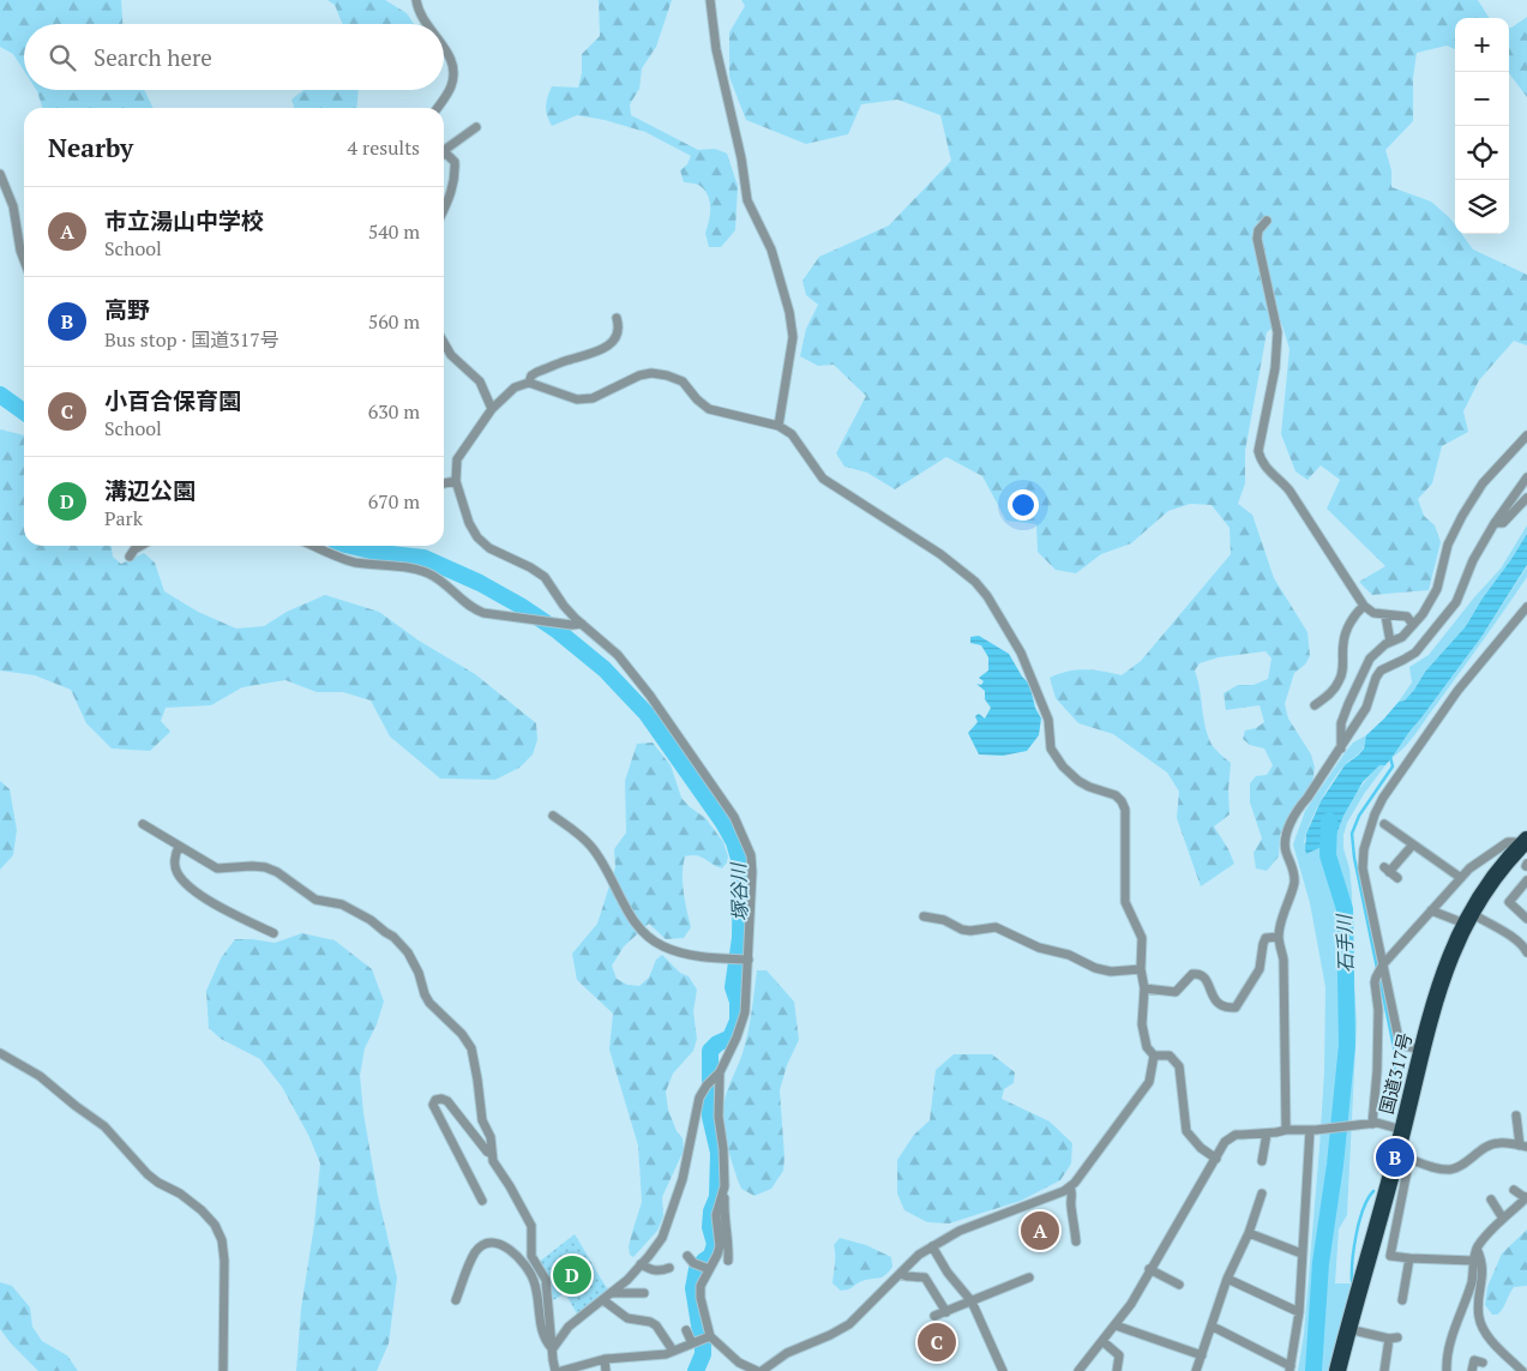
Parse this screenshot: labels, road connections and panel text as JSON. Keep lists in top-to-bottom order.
{
  "streets": {
    "highway": ["国道317号"]
  },
  "water": ["塚谷川", "石手川"],
  "page": {
    "map_buttons": ["+", "−"],
    "search": "Search here",
    "heading": ["Nearby", "4 results"],
    "list": [
      {
        "mark": "A",
        "name": "市立湯山中学校",
        "note": "School",
        "value": "540 m"
      },
      {
        "mark": "B",
        "name": "高野",
        "note": "Bus stop · 国道317号",
        "value": "560 m"
      },
      {
        "mark": "C",
        "name": "小百合保育園",
        "note": "School",
        "value": "630 m"
      },
      {
        "mark": "D",
        "name": "溝辺公園",
        "note": "Park",
        "value": "670 m"
      }
    ],
    "pins": [
      "B",
      "A",
      "D",
      "C"
    ]
  }
}
